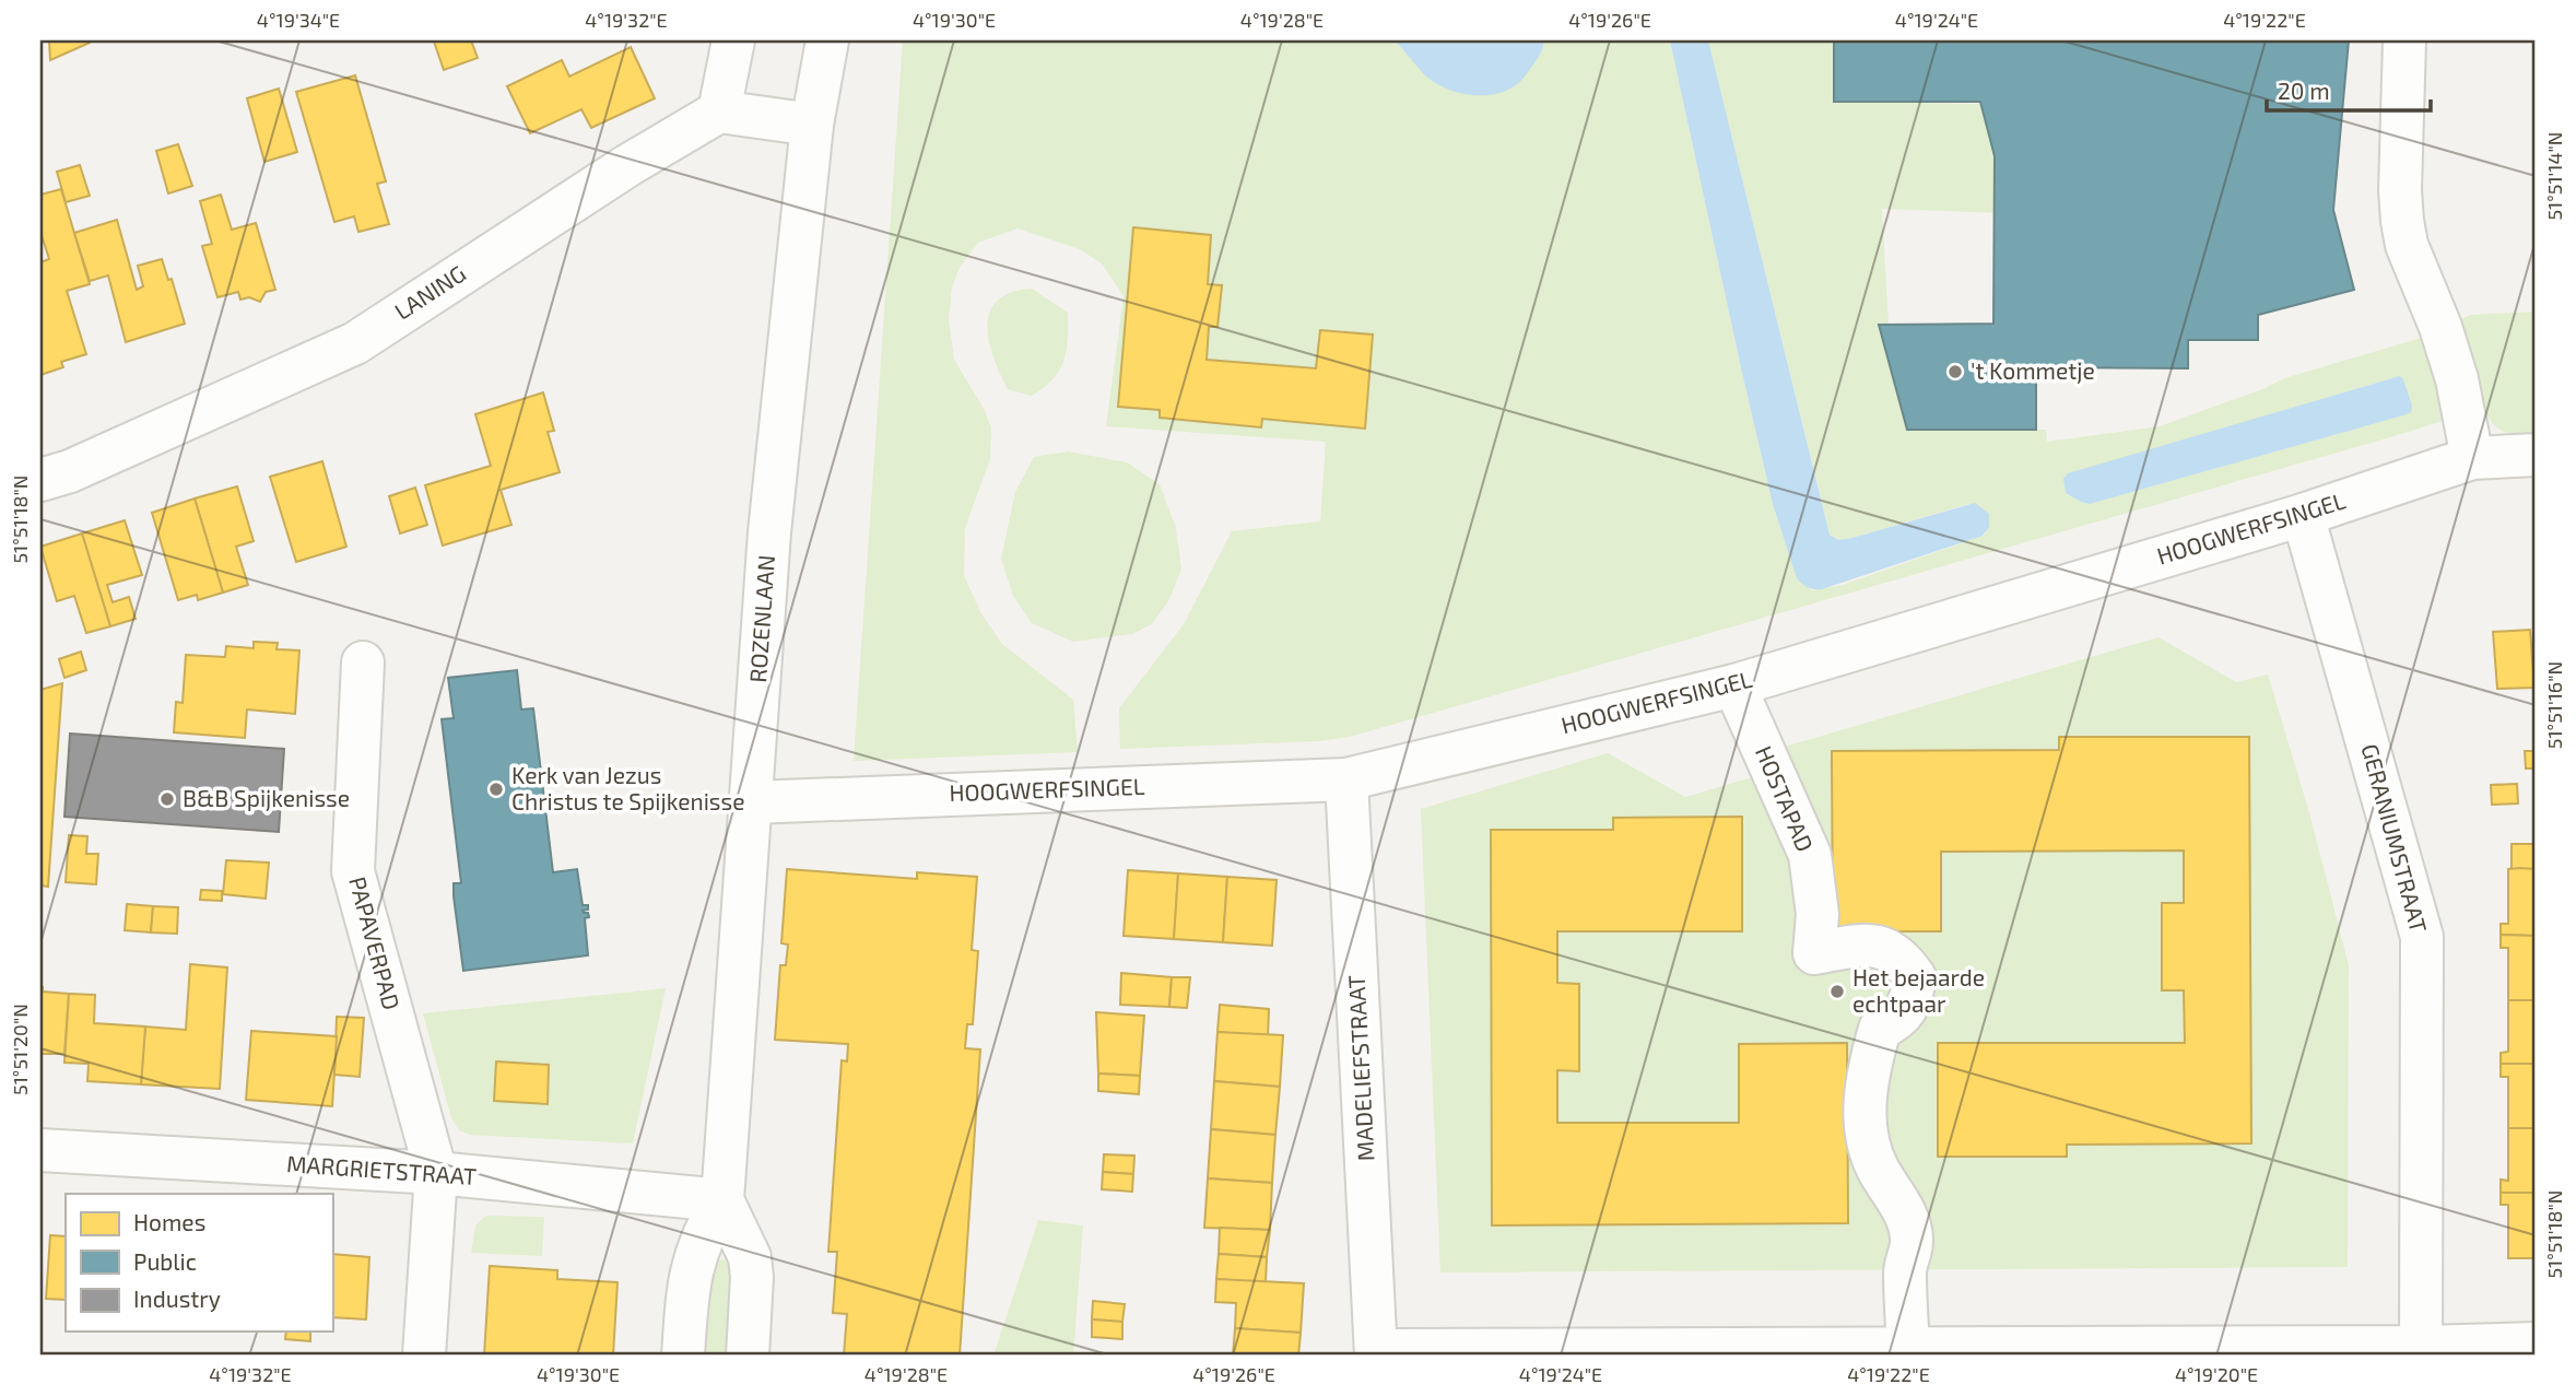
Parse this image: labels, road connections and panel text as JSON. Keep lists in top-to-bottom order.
{
  "streets": {
    "street": [
      "LANING",
      "HOOGWERFSINGEL",
      "ROZENLAAN",
      "HOSTAPAD",
      "GERANIUMSTRAAT",
      "PAPAVERPAD",
      "MADELIEFSTRAAT",
      "MARGRIETSTRAAT"
    ]
  },
  "crossings": [
    ["HOOGWERFSINGEL", "ROZENLAAN"],
    ["HOOGWERFSINGEL", "HOSTAPAD"],
    ["HOOGWERFSINGEL", "GERANIUMSTRAAT"],
    ["HOOGWERFSINGEL", "MADELIEFSTRAAT"],
    ["ROZENLAAN", "MARGRIETSTRAAT"],
    ["PAPAVERPAD", "MARGRIETSTRAAT"]
  ],
  "places": [
    "'t Kommetje",
    "Kerk van Jezus Christus te Spijkenisse",
    "B&B Spijkenisse",
    "Het bejaarde echtpaar"
  ],
  "legend": ["Homes", "Public", "Industry"],
  "scale_bar": "20 m",
  "coordinates": [
    "4°19'34\"E",
    "4°19'32\"E",
    "4°19'30\"E",
    "4°19'28\"E",
    "4°19'26\"E",
    "4°19'24\"E",
    "4°19'22\"E",
    "51°51'14\"N",
    "51°51'18\"N",
    "51°51'16\"N",
    "51°51'20\"N",
    "4°19'20\"E"
  ]
}
